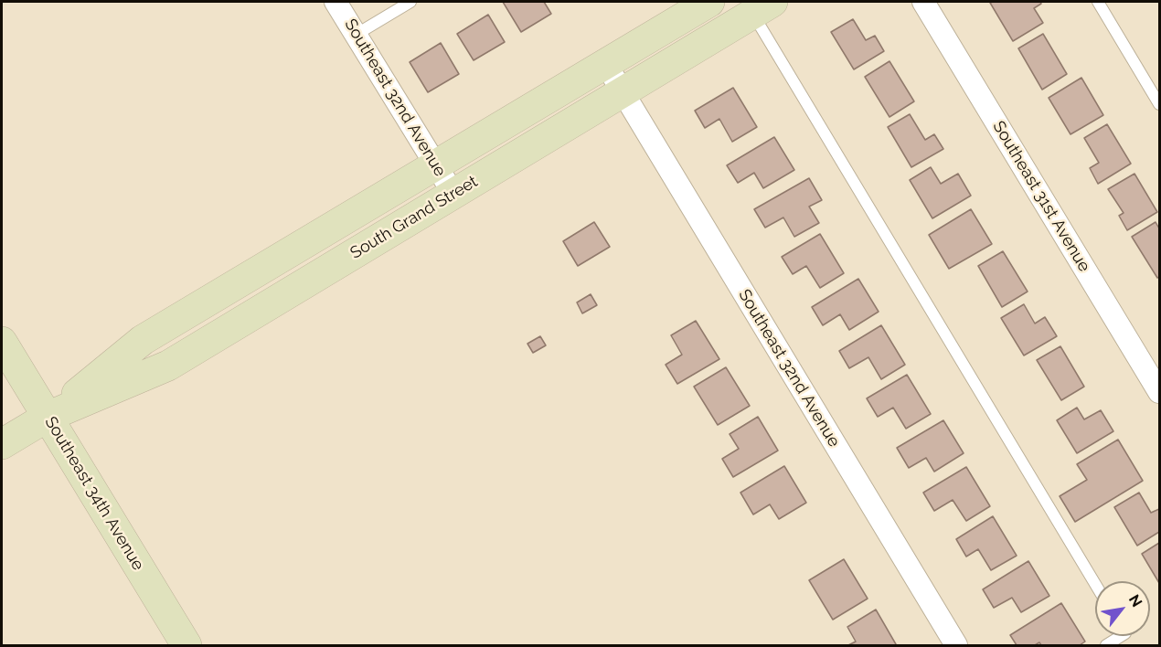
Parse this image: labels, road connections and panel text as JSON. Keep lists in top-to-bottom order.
{
  "streets": {
    "main road": ["South Grand Street", "Southeast 34th Avenue"],
    "street": ["Southeast 32nd Avenue", "Southeast 31st Avenue"]
  },
  "crossings": [
    ["Southeast 32nd Avenue", "South Grand Street"],
    ["South Grand Street", "Southeast 34th Avenue"]
  ],
  "north": "top right"
}
